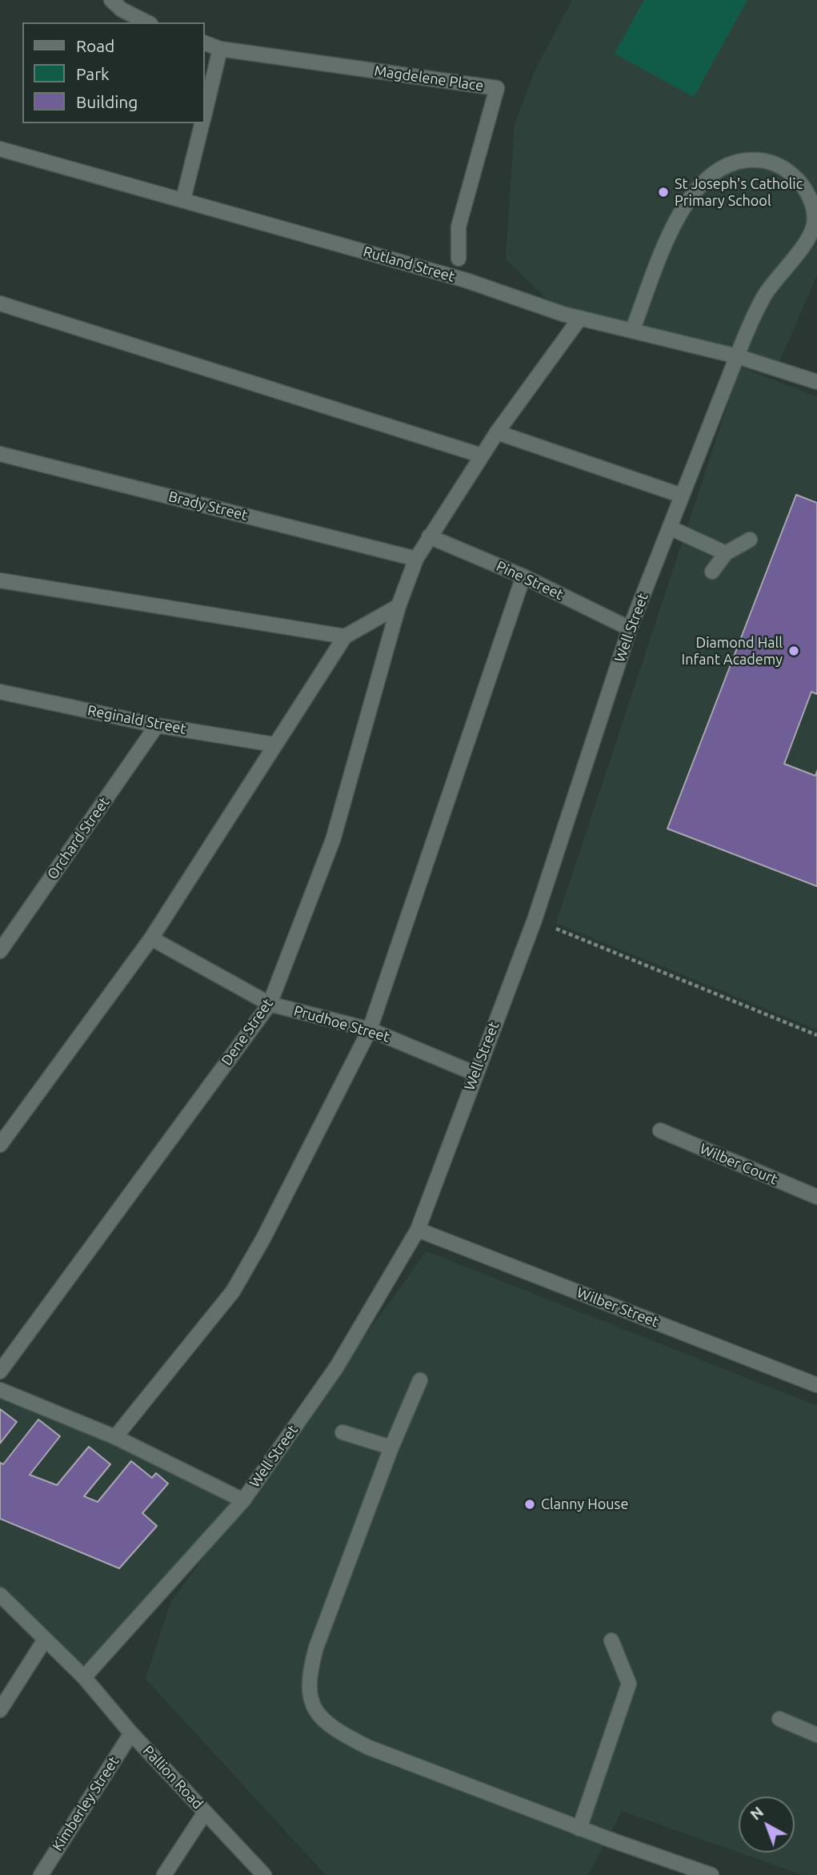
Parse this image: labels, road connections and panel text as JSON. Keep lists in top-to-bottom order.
{
  "streets": {
    "street": [
      "Magdelene Place",
      "Rutland Street",
      "Brady Street",
      "Pine Street",
      "Well Street",
      "Reginald Street",
      "Orchard Street",
      "Prudhoe Street",
      "Dene Street",
      "Wilber Court",
      "Wilber Street",
      "Pallion Road",
      "Kimberley Street"
    ]
  },
  "crossings": [
    ["Rutland Street", "Well Street"],
    ["Rutland Street", "Dene Street"],
    ["Brady Street", "Dene Street"],
    ["Pine Street", "Well Street"],
    ["Pine Street", "Dene Street"],
    ["Well Street", "Prudhoe Street"],
    ["Well Street", "Wilber Street"],
    ["Well Street", "Pallion Road"],
    ["Reginald Street", "Orchard Street"],
    ["Prudhoe Street", "Dene Street"],
    ["Pallion Road", "Kimberley Street"]
  ],
  "places": ["St Joseph's Catholic Primary School", "Diamond Hall Infant Academy", "Clanny House"],
  "legend": ["Road", "Park", "Building"],
  "north": "top left"
}
